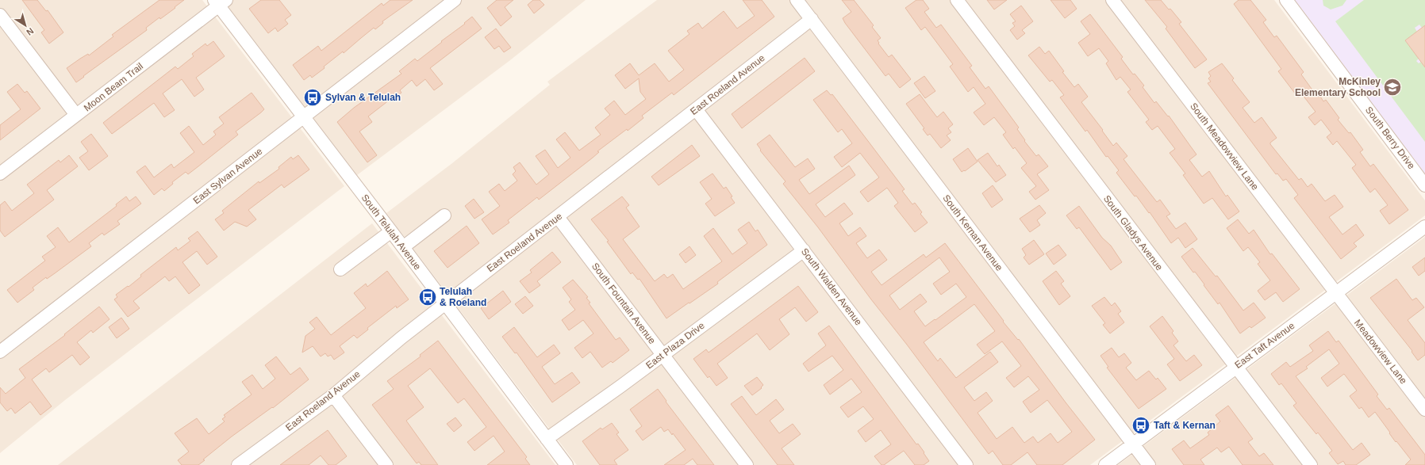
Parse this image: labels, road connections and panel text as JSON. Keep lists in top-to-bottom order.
{
  "streets": {
    "street": [
      "East Roeland Avenue",
      "Moon Beam Trail",
      "South Berry Drive",
      "South Meadowview Lane",
      "East Sylvan Avenue",
      "South Telulah Avenue",
      "South Kernan Avenue",
      "South Gladys Avenue",
      "South Walden Avenue",
      "South Fountain Avenue",
      "East Plaza Drive",
      "East Taft Avenue",
      "Meadowview Lane"
    ]
  },
  "crossings": [
    ["East Roeland Avenue", "South Telulah Avenue"],
    ["East Roeland Avenue", "South Kernan Avenue"],
    ["East Roeland Avenue", "South Walden Avenue"],
    ["East Roeland Avenue", "South Fountain Avenue"],
    ["Moon Beam Trail", "South Telulah Avenue"],
    ["South Meadowview Lane", "East Taft Avenue"],
    ["South Meadowview Lane", "Meadowview Lane"],
    ["East Sylvan Avenue", "South Telulah Avenue"],
    ["South Telulah Avenue", "East Plaza Drive"],
    ["South Kernan Avenue", "East Taft Avenue"],
    ["South Gladys Avenue", "East Taft Avenue"],
    ["South Walden Avenue", "East Plaza Drive"],
    ["South Fountain Avenue", "East Plaza Drive"],
    ["East Taft Avenue", "Meadowview Lane"]
  ],
  "places": {
    "school or university": ["McKinley Elementary School"],
    "bus stop": ["Sylvan & Telulah", "Telulah & Roeland", "Taft & Kernan"]
  },
  "north": "bottom right"
}
